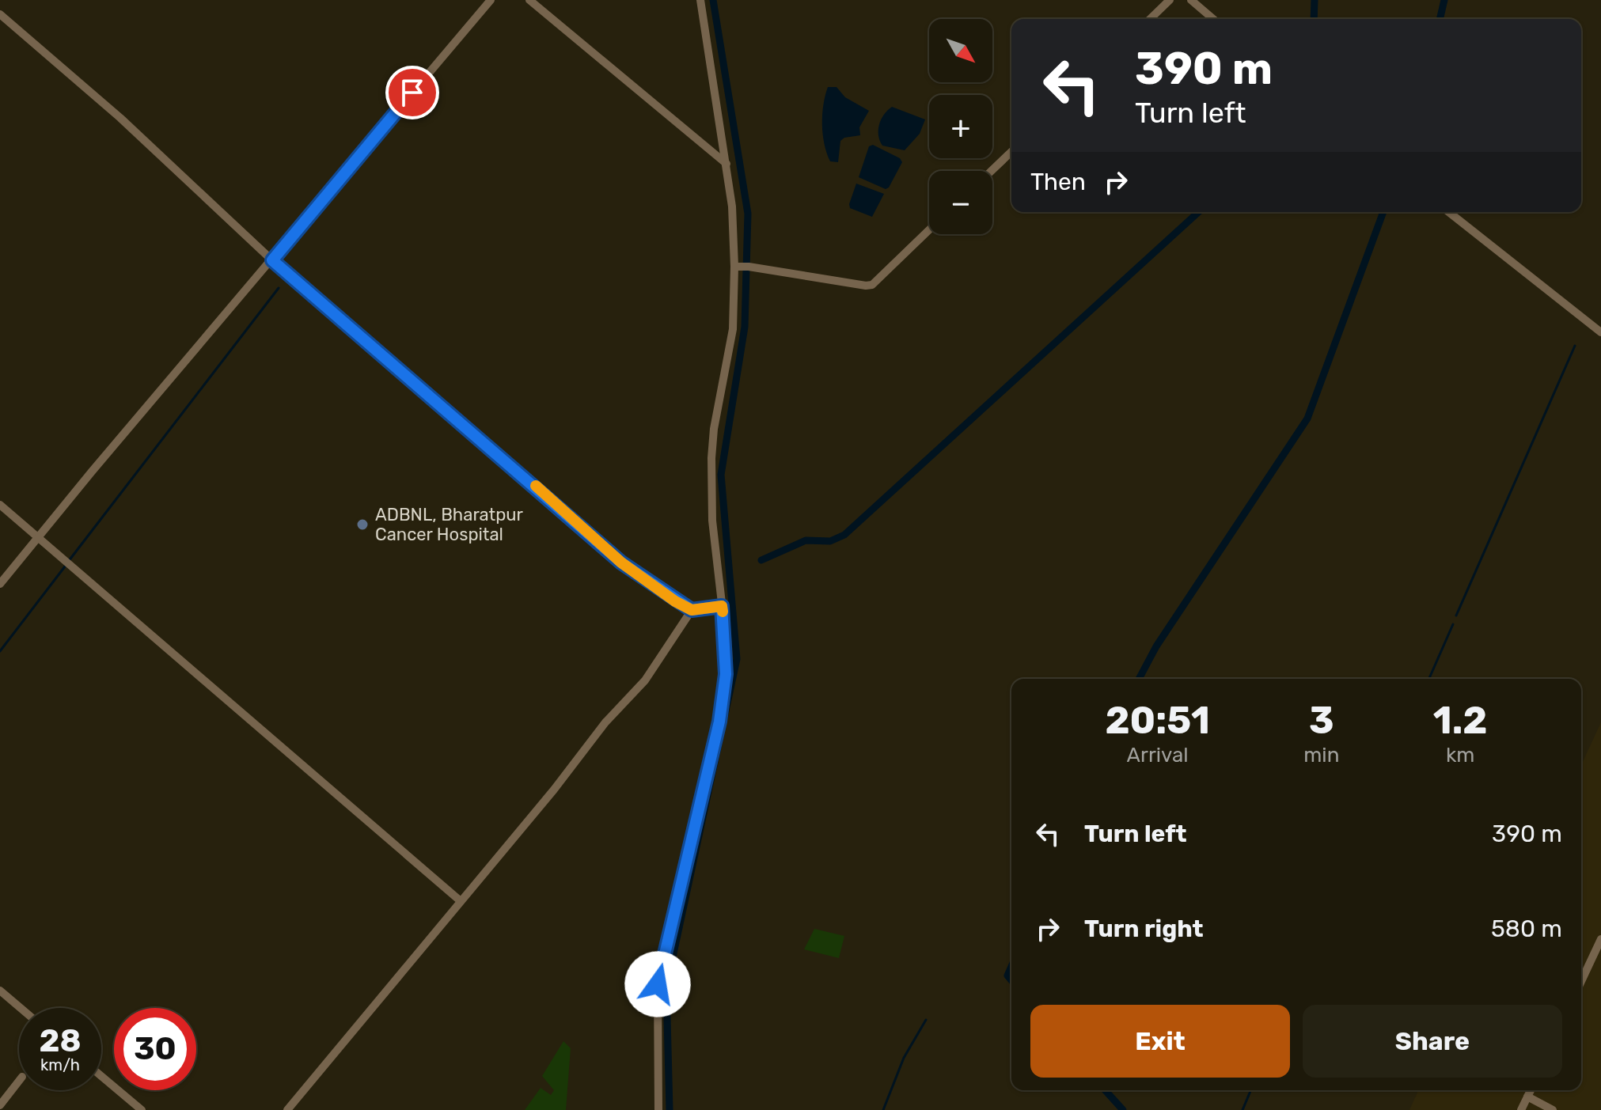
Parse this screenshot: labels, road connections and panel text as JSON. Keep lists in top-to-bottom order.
{
  "places": ["ADBNL, Bharatpur Cancer Hospital"],
  "north": "bottom right",
  "page": {
    "map_buttons": ["+", "−"],
    "turn": ["390 m", "Turn left"],
    "then": "Then",
    "eta": [
      "20:51",
      "Arrival",
      "3",
      "min",
      "1.2",
      "km"
    ],
    "list": [
      {
        "name": "Turn left",
        "value": "390 m"
      },
      {
        "name": "Turn right",
        "value": "580 m"
      }
    ],
    "buttons": ["Exit", "Share"],
    "speed": "28 km/h",
    "limit": "30"
  }
}
